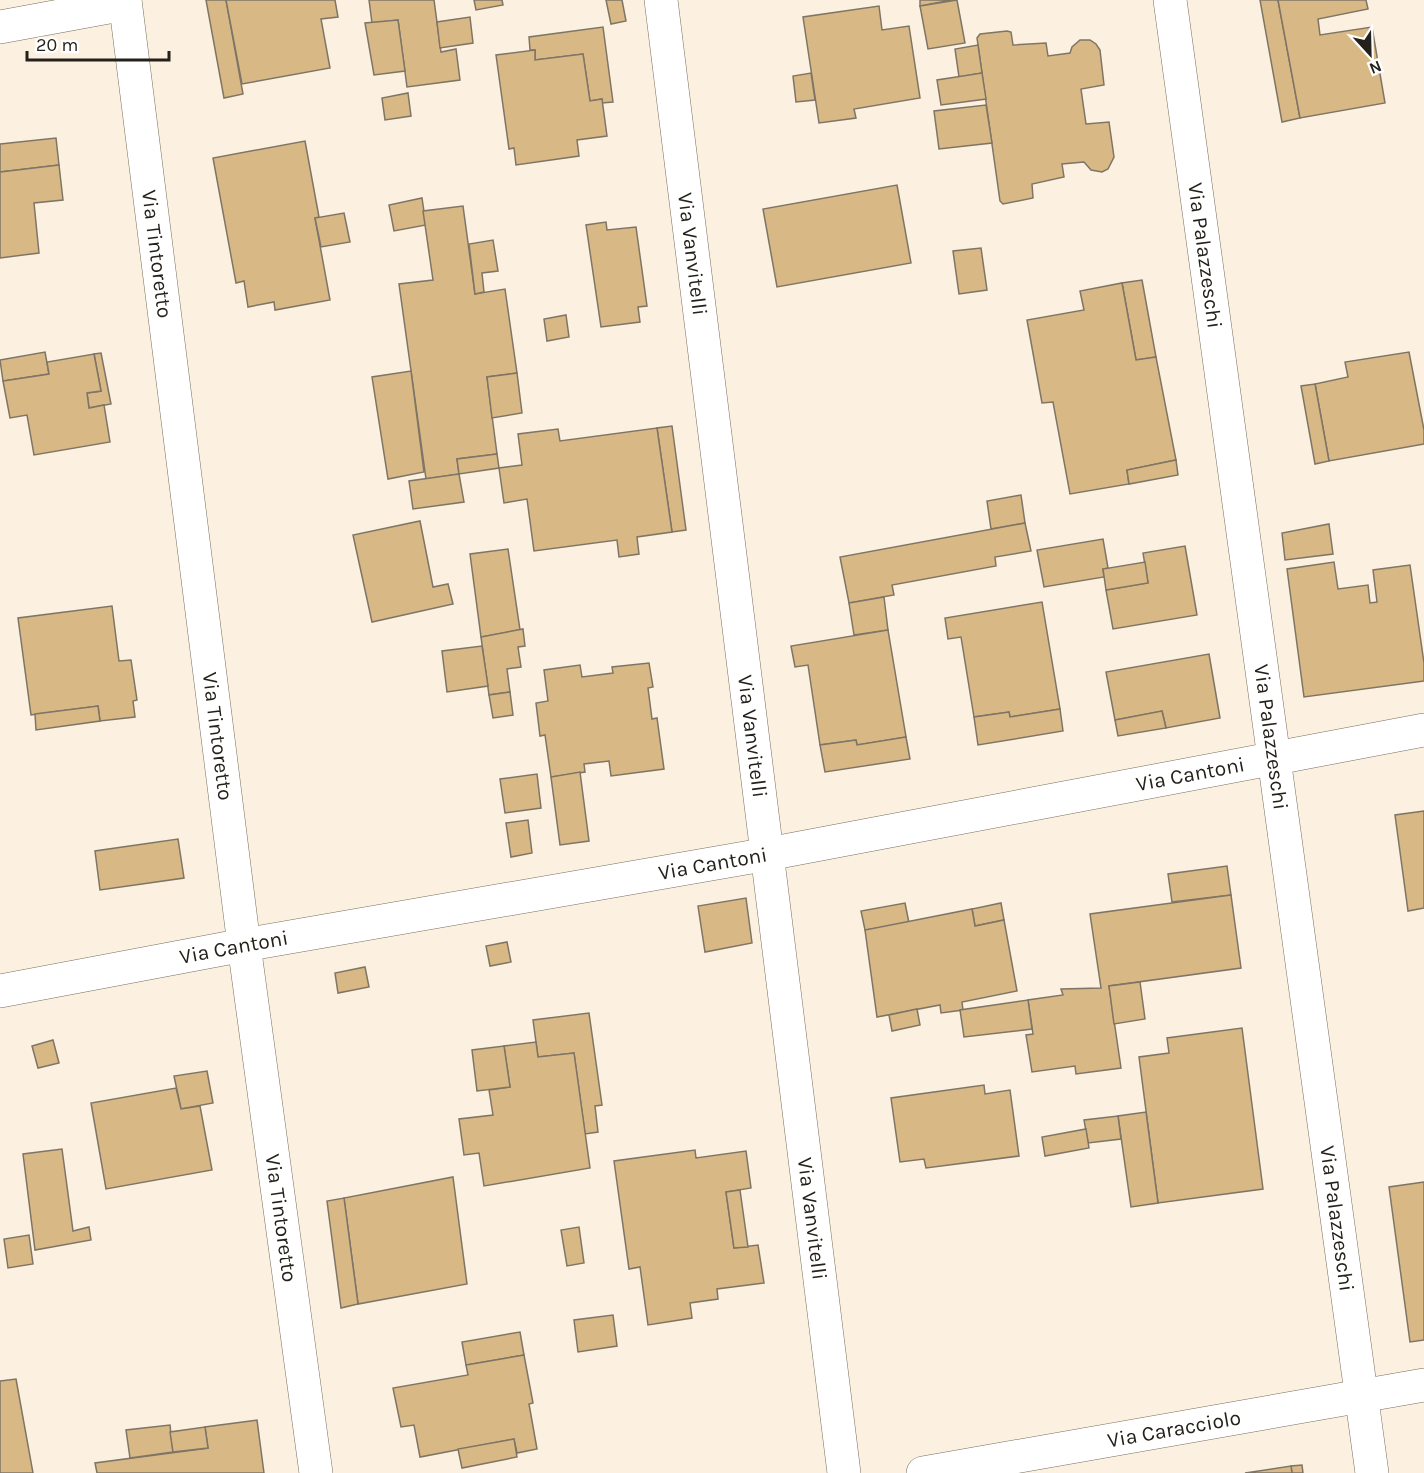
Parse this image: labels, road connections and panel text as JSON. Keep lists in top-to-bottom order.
{
  "streets": {
    "street": [
      "Via Vanvitelli",
      "Via Tintoretto",
      "Via Palazzeschi",
      "Via Cantoni",
      "Via Caracciolo"
    ]
  },
  "crossings": [
    ["Via Vanvitelli", "Via Cantoni"],
    ["Via Tintoretto", "Via Cantoni"],
    ["Via Palazzeschi", "Via Cantoni"],
    ["Via Palazzeschi", "Via Caracciolo"]
  ],
  "scale_bar": "20 m",
  "north": "bottom"
}
